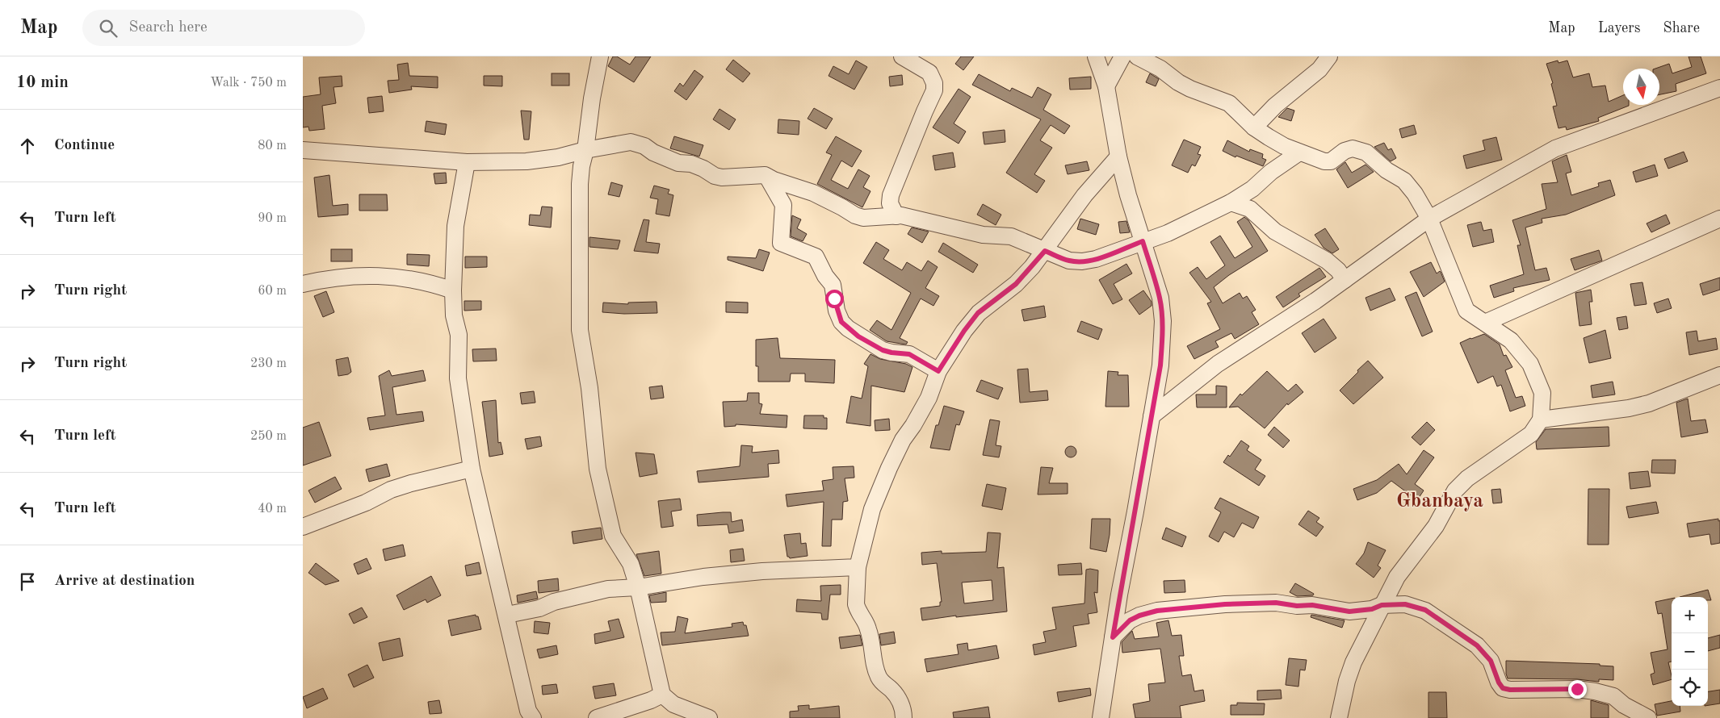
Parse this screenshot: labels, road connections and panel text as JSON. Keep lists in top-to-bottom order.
{
  "districts": ["Gbanbaya"],
  "north": "bottom",
  "page": {
    "header": "Map",
    "search": "Search here",
    "nav": ["Map", "Layers", "Share"],
    "heading": ["10 min", "Walk · 750 m"],
    "list": [
      ["Continue", "80 m"],
      ["Turn left", "90 m"],
      ["Turn right", "60 m"],
      ["Turn right", "230 m"],
      ["Turn left", "250 m"],
      ["Turn left", "40 m"],
      "Arrive at destination"
    ],
    "map_buttons": ["+", "−"]
  }
}
